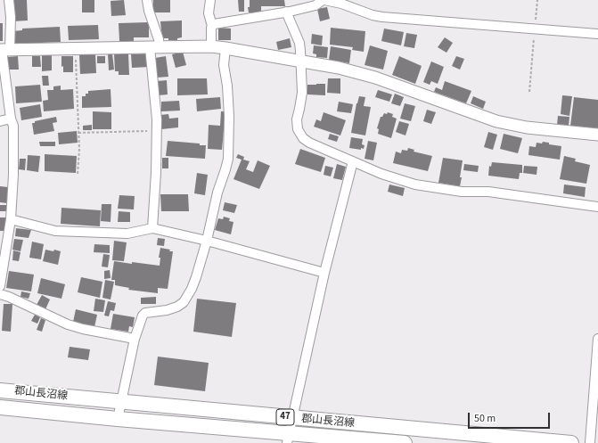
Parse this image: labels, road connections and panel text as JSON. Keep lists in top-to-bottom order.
{
  "streets": {
    "main road": ["郡山長沼線", "47"]
  },
  "scale_bar": "50 m"
}
